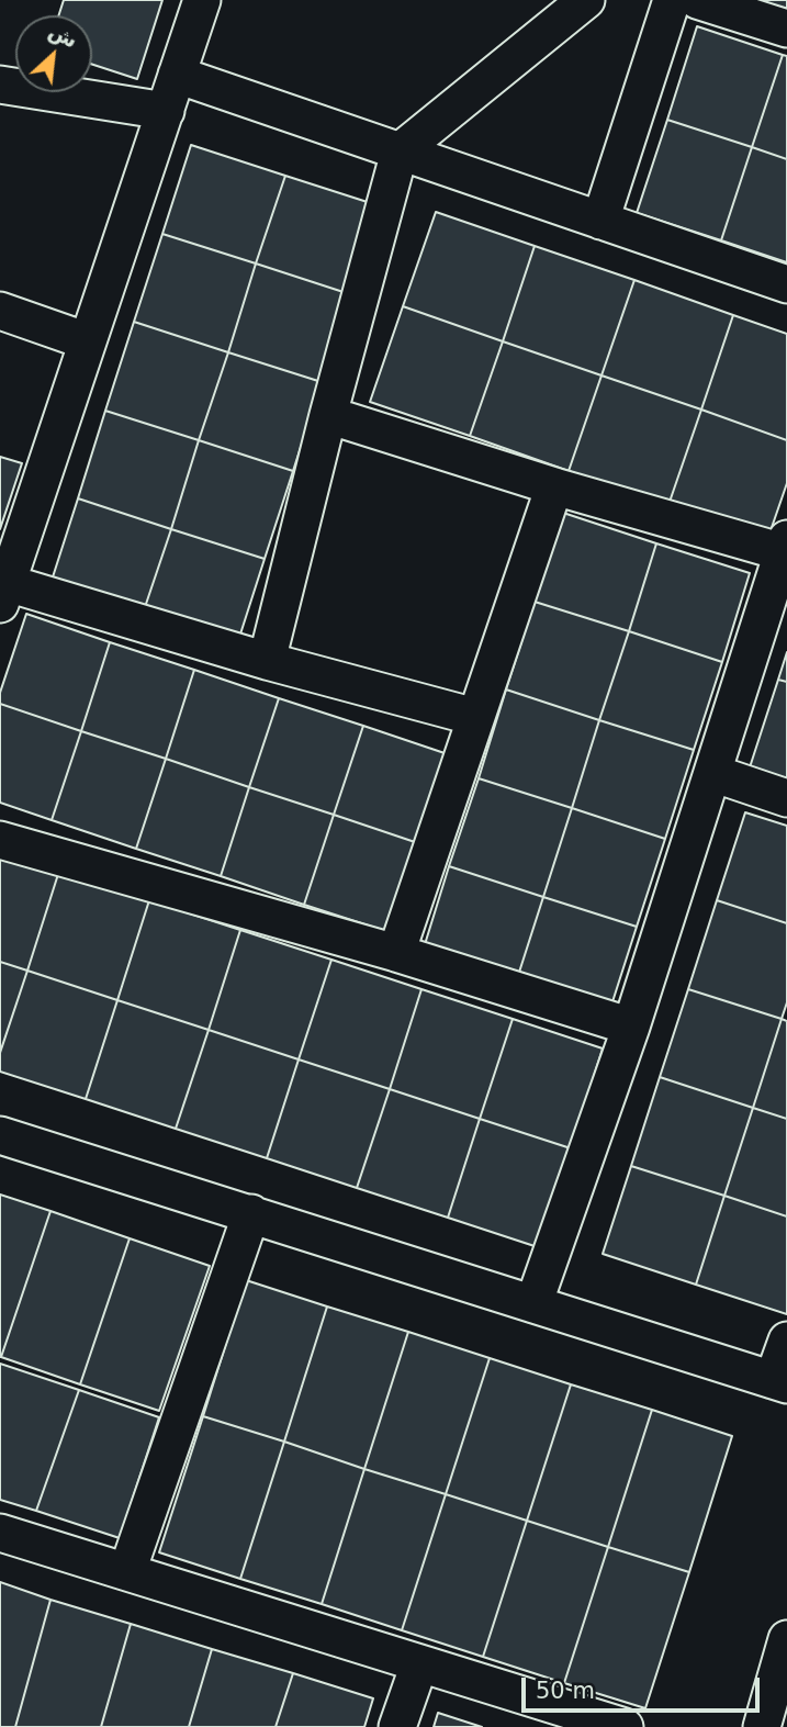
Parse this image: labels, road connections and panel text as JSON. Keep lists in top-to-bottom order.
{
  "scale_bar": "50 m",
  "north": "top right"
}
